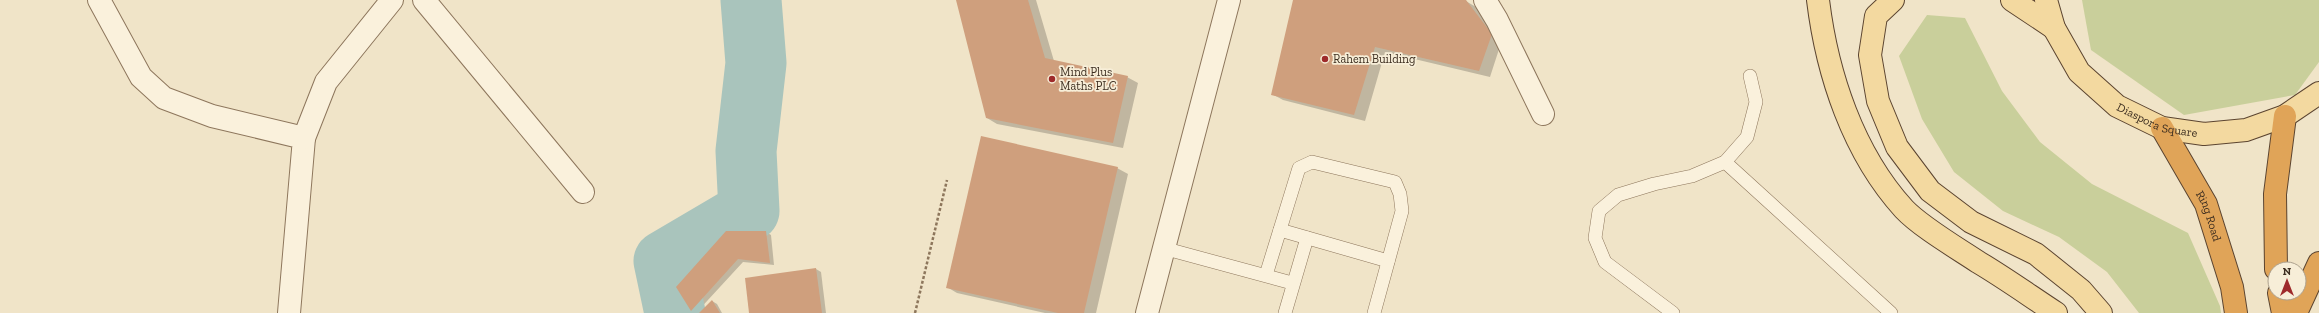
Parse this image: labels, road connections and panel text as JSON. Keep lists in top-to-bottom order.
{
  "streets": {
    "highway": ["Ring Road"],
    "main road": ["Diaspora Square"]
  },
  "crossings": [
    ["Diaspora Square", "Ring Road"]
  ],
  "places": ["Rahem Building", "Mind Plus Maths PLC"],
  "north": "top"
}
